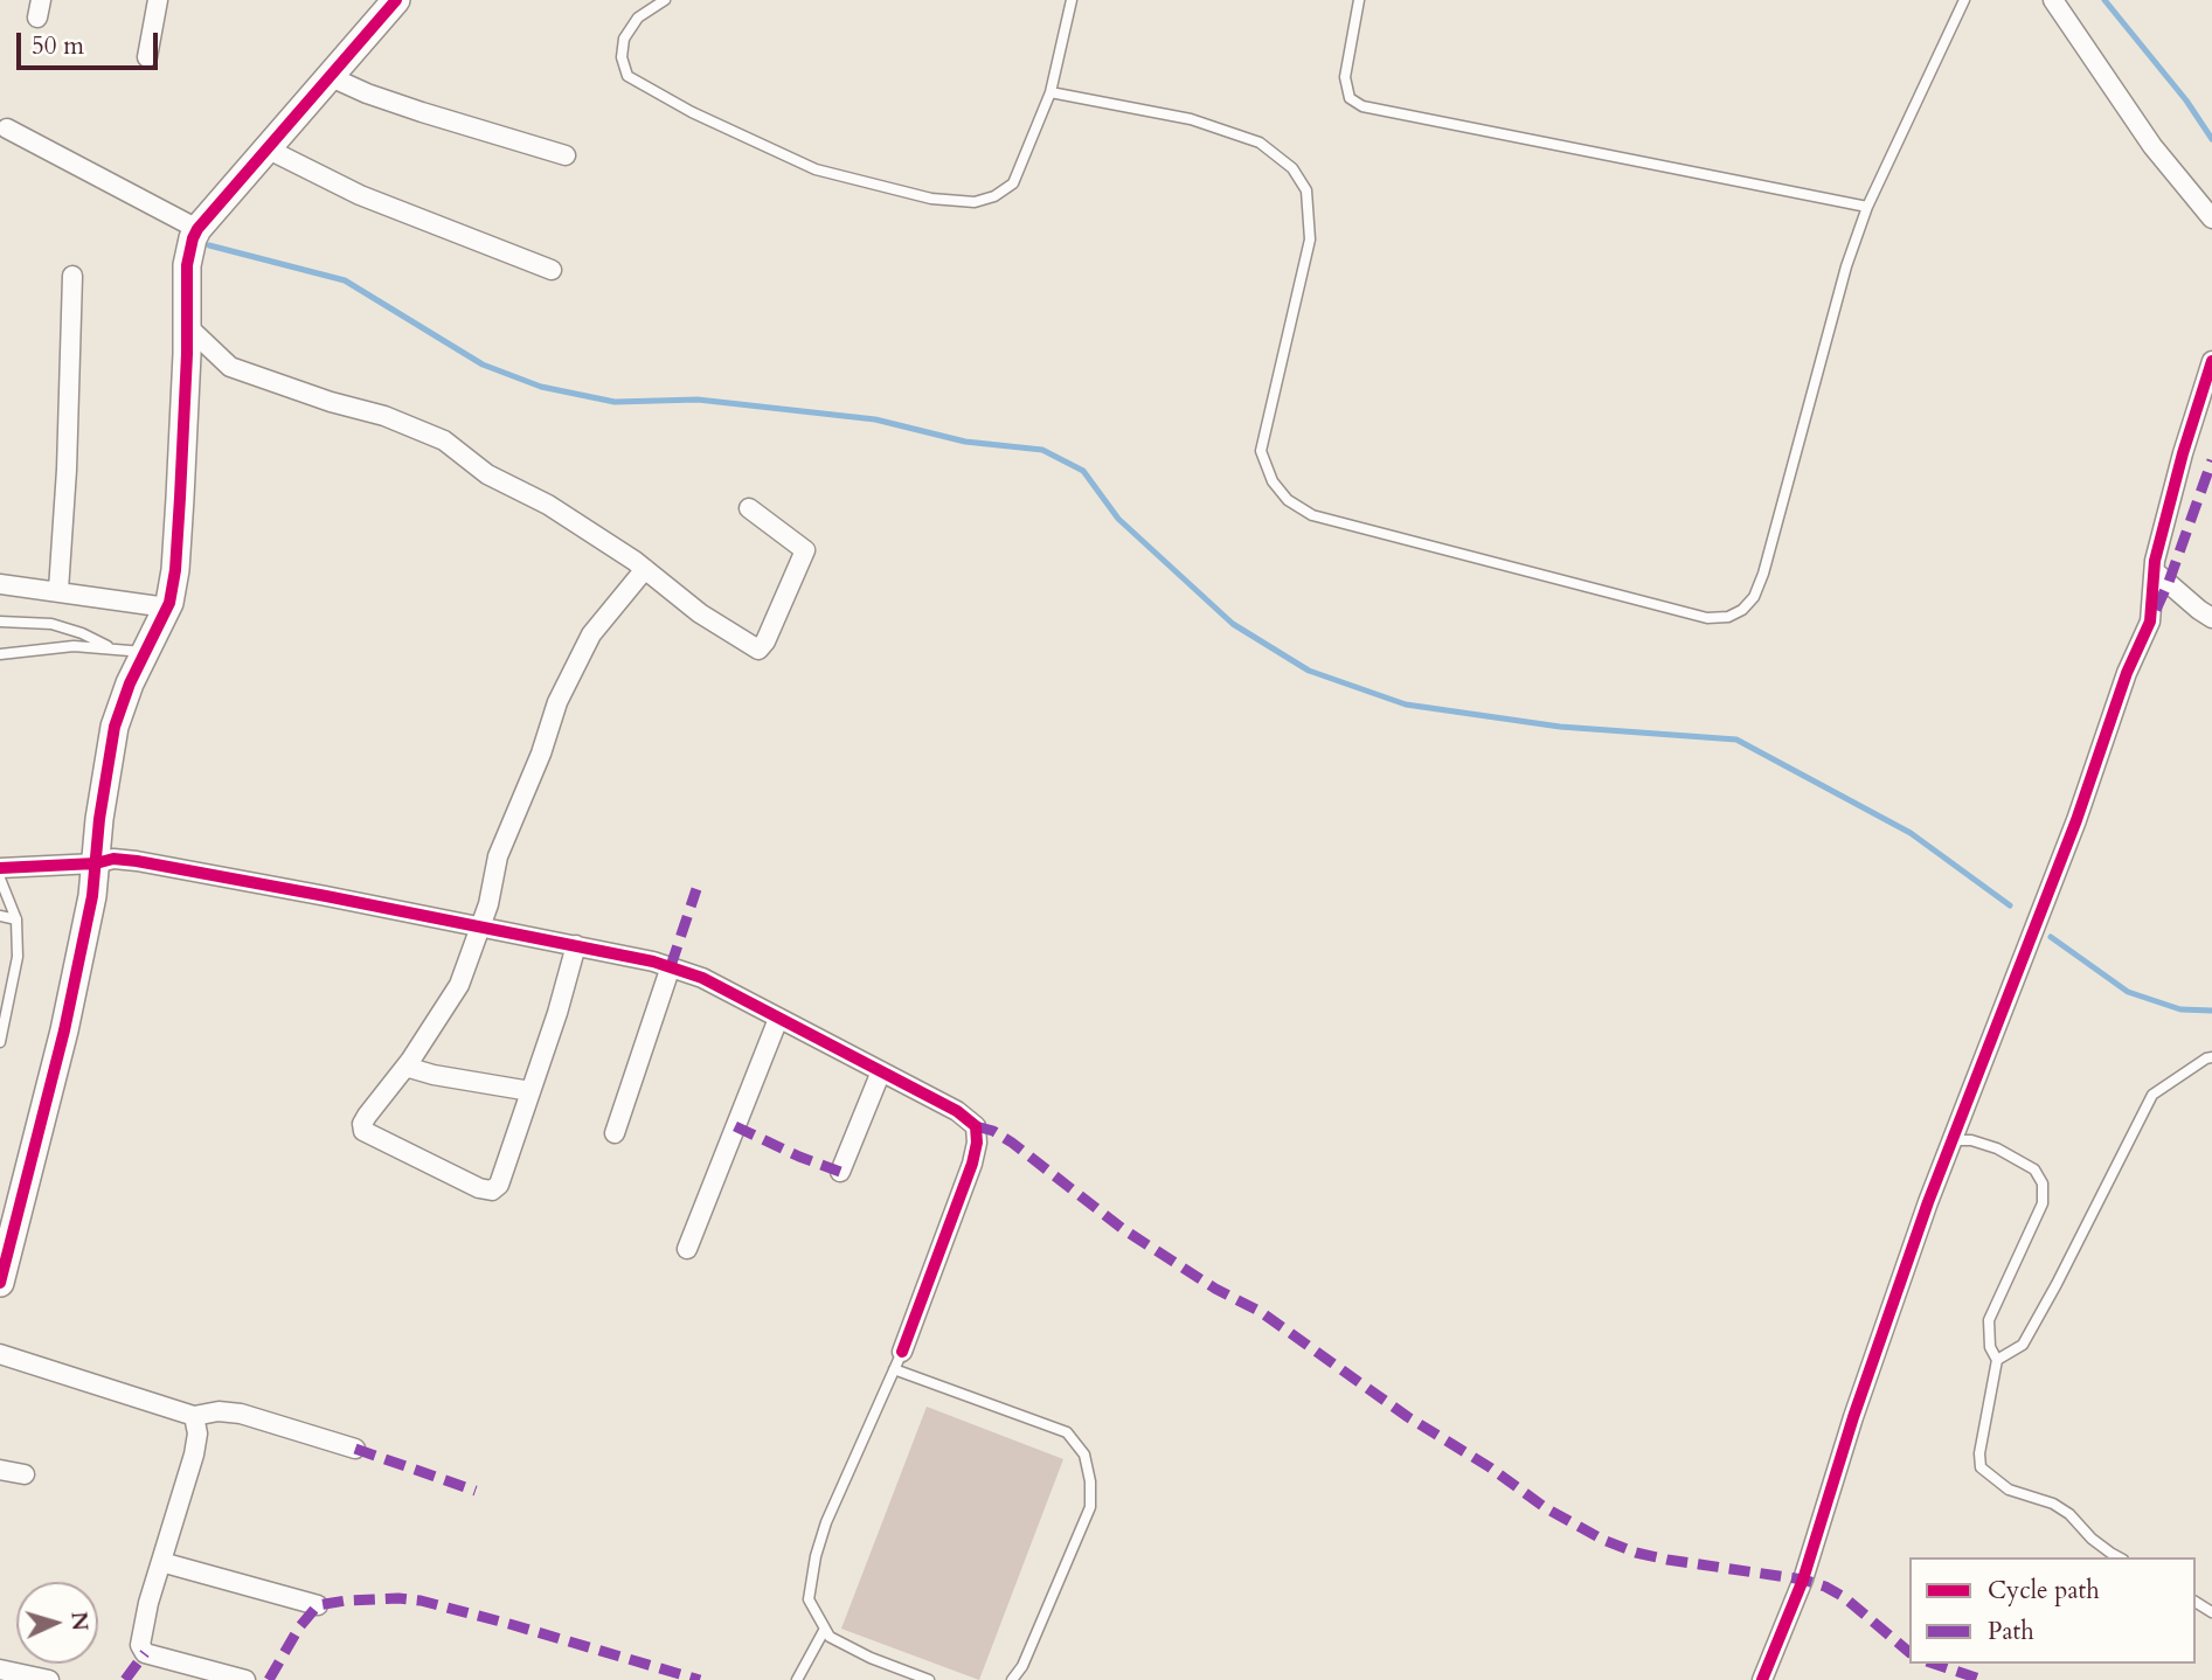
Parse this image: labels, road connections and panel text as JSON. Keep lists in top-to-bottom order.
{
  "legend": ["Cycle path", "Path"],
  "scale_bar": "50 m",
  "north": "right"
}
